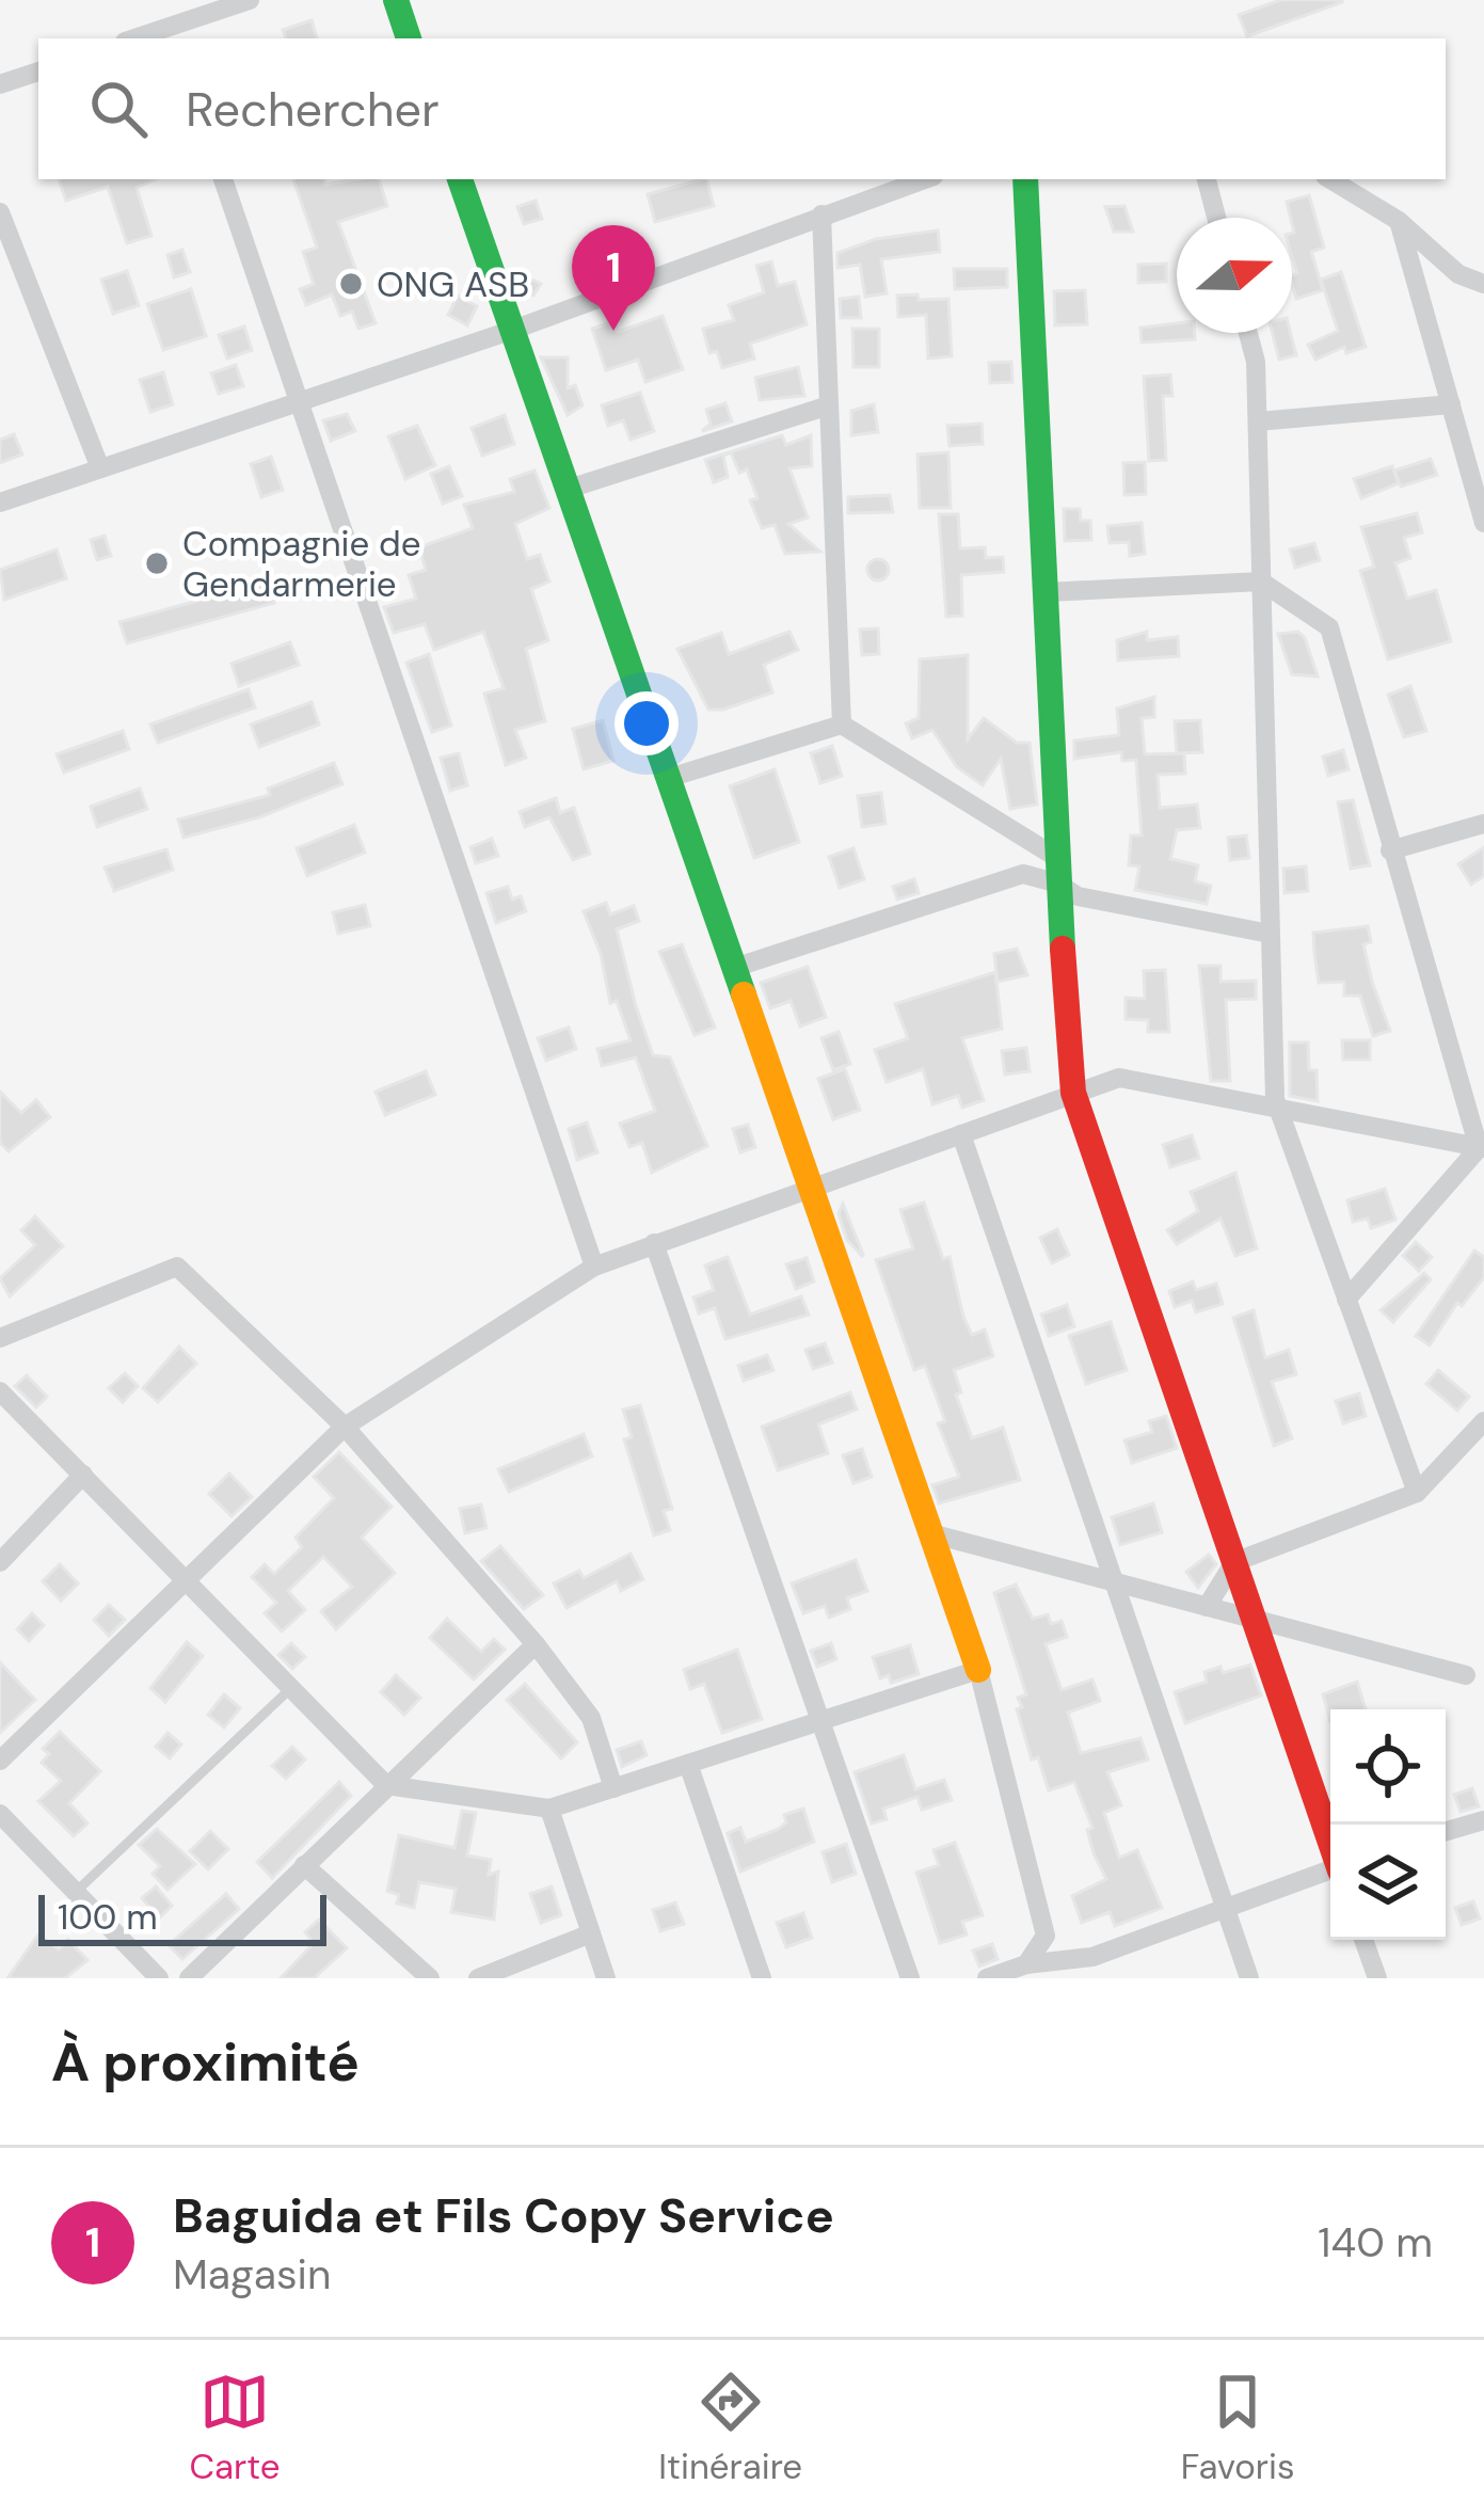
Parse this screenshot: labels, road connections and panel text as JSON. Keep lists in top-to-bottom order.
{
  "places": ["ONG ASB", "Compagnie de Gendarmerie"],
  "scale_bar": "100 m",
  "north": "right",
  "page": {
    "search": "Rechercher",
    "pins": "1",
    "scale": "100 m",
    "heading": "À proximité",
    "list": [
      {
        "mark": "1",
        "name": "Baguida et Fils Copy Service",
        "note": "Magasin",
        "value": "140 m"
      }
    ],
    "nav": ["Carte", "Itinéraire", "Favoris"]
  }
}
